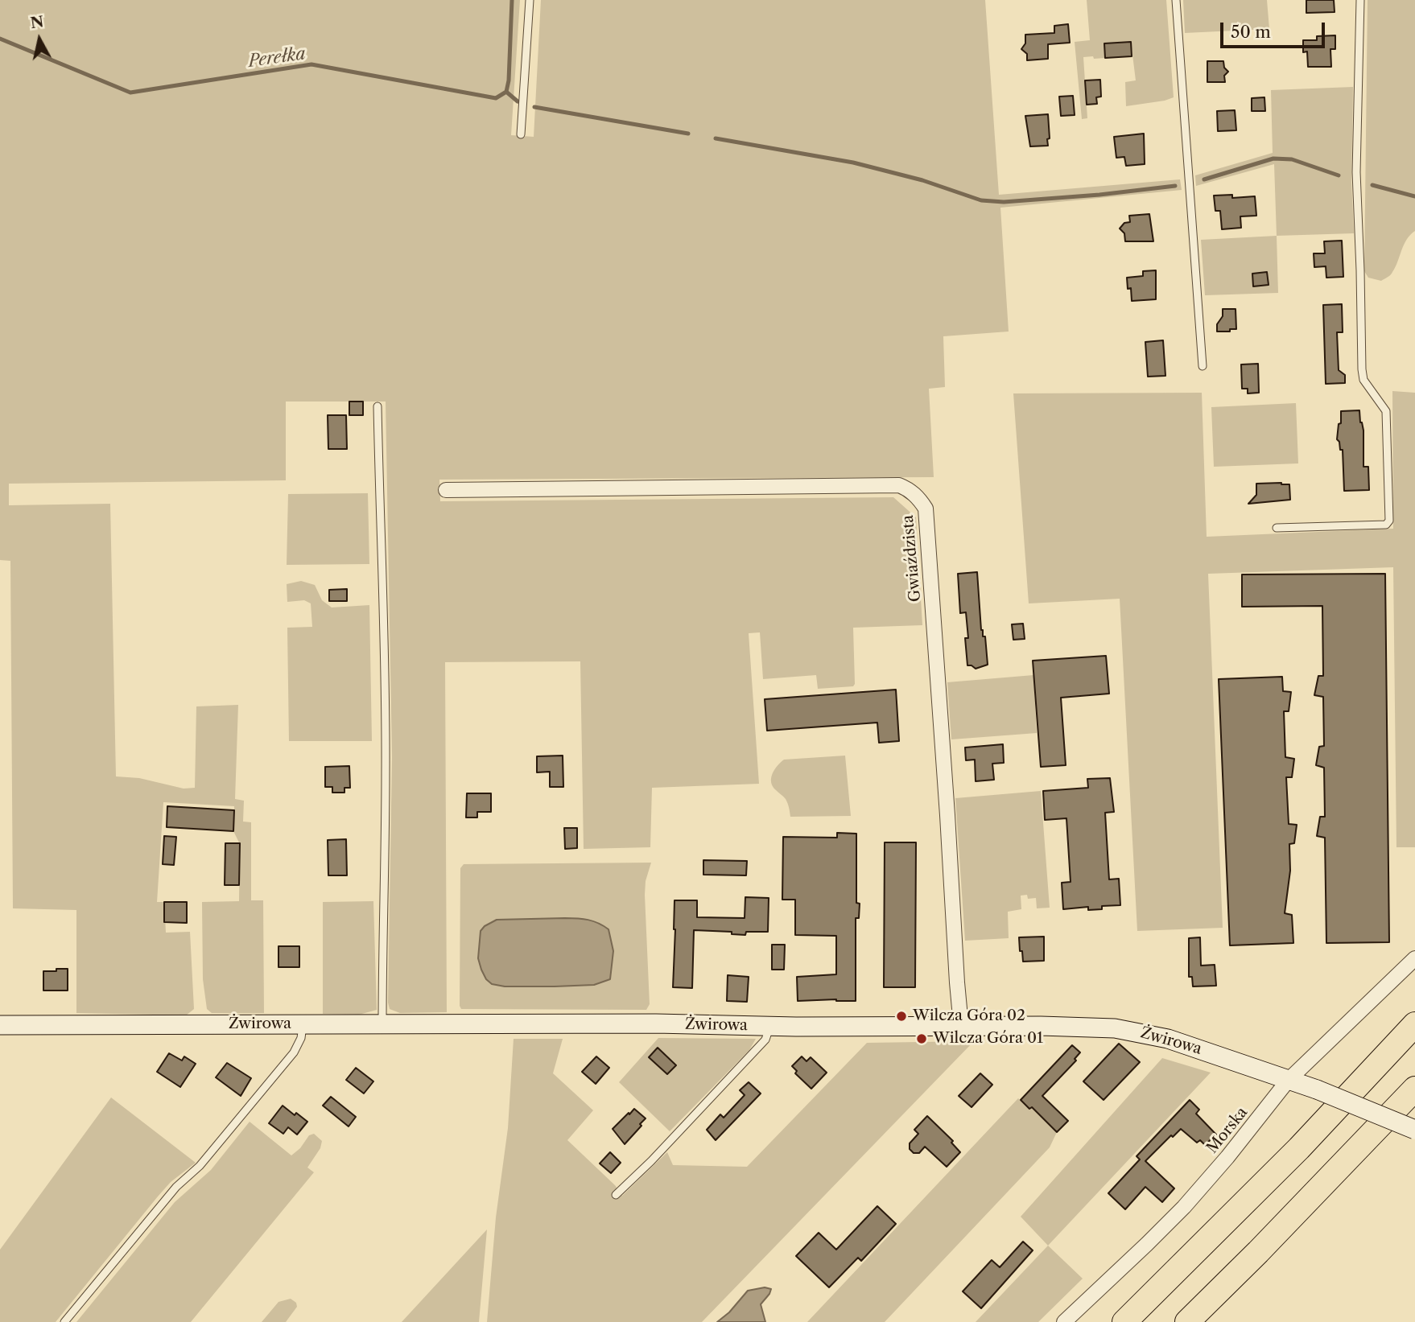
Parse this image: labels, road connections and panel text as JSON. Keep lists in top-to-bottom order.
{
  "streets": {
    "street": ["Gwiaździsta", "Żwirowa", "Morska"]
  },
  "crossings": [
    ["Gwiaździsta", "Żwirowa"],
    ["Żwirowa", "Morska"]
  ],
  "water": ["Perełka"],
  "places": ["Wilcza Góra 02", "Wilcza Góra 01"],
  "scale_bar": "50 m",
  "north": "top"
}
